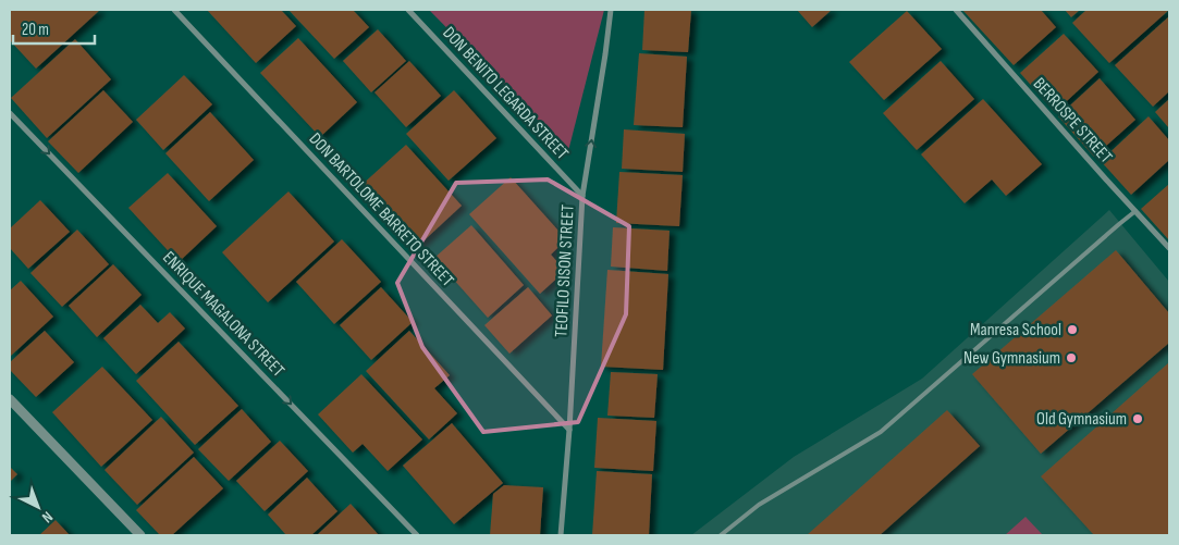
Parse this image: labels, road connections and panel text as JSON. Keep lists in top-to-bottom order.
{
  "streets": {
    "street": [
      "DON BENITO LEGARDA STREET",
      "BERROSPE STREET",
      "DON BARTOLOME BARRETO STREET",
      "TEOFILO SISON STREET",
      "ENRIQUE MAGALONA STREET"
    ]
  },
  "crossings": [
    ["DON BENITO LEGARDA STREET", "TEOFILO SISON STREET"],
    ["DON BARTOLOME BARRETO STREET", "TEOFILO SISON STREET"]
  ],
  "one_way": ["TEOFILO SISON STREET", "ENRIQUE MAGALONA STREET"],
  "places": ["Manresa School", "New Gymnasium", "Old Gymnasium"],
  "scale_bar": "20 m",
  "north": "bottom right"
}
